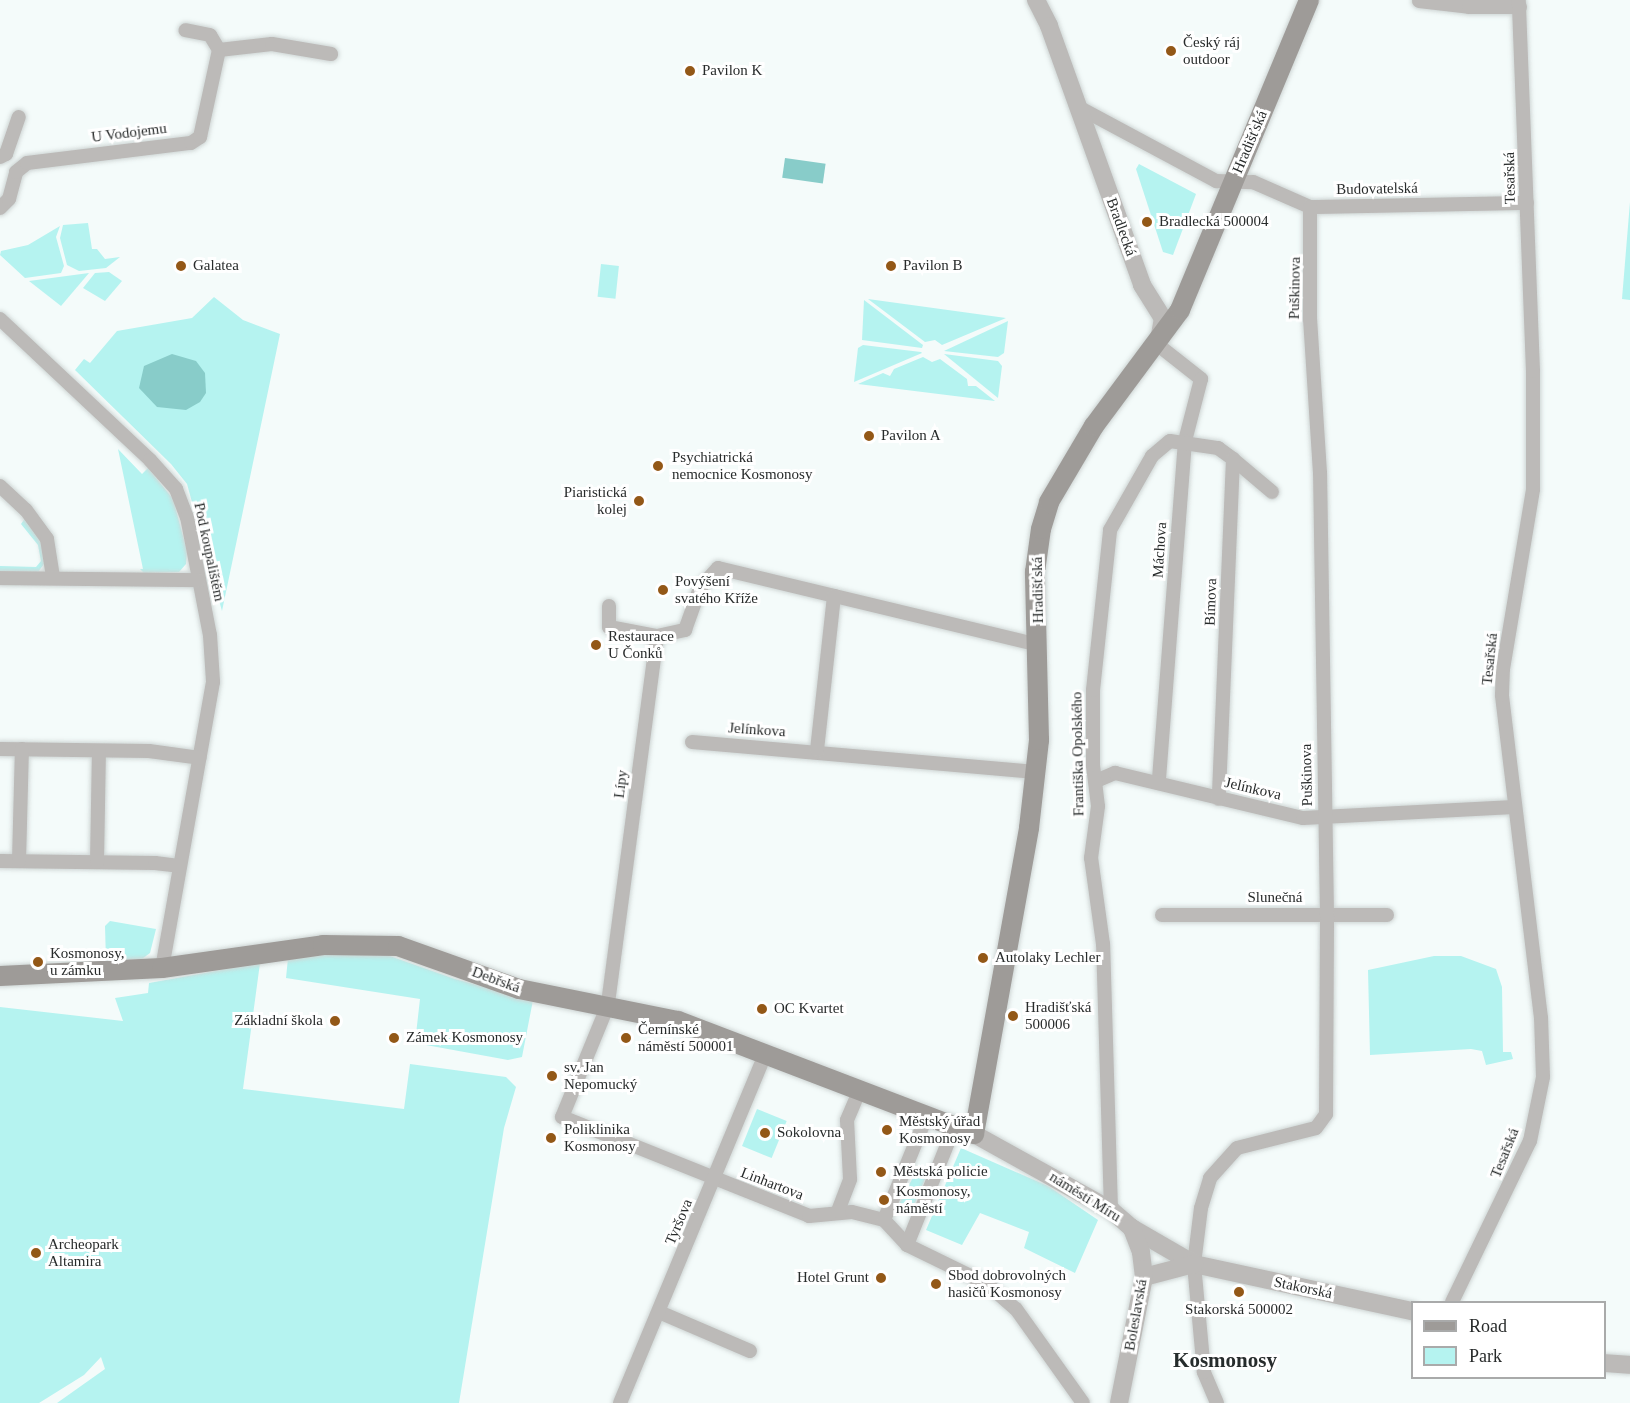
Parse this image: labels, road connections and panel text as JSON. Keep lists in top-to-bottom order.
{
  "streets": {
    "main road": ["Hradišťská", "Debřská"],
    "street": [
      "U Vodojemu",
      "Tesařská",
      "Budovatelská",
      "Bradlecká",
      "Puškinova",
      "Máchova",
      "Pod koupalištěm",
      "Bímova",
      "Jelínkova",
      "Františka Opolského",
      "Lípy",
      "Slunečná",
      "Linhartova",
      "náměstí Míru",
      "Tyršova",
      "Stakorská",
      "Boleslavská"
    ]
  },
  "crossings": [
    ["Hradišťská", "Budovatelská"],
    ["Hradišťská", "Bradlecká"],
    ["Hradišťská", "Máchova"],
    ["Hradišťská", "Jelínkova"],
    ["Hradišťská", "Debřská"],
    ["Hradišťská", "náměstí Míru"],
    ["Tesařská", "Budovatelská"],
    ["Tesařská", "Jelínkova"],
    ["Budovatelská", "Puškinova"],
    ["Bradlecká", "Máchova"],
    ["Puškinova", "Jelínkova"],
    ["Puškinova", "Slunečná"],
    ["Puškinova", "náměstí Míru"],
    ["Puškinova", "Stakorská"],
    ["Máchova", "Jelínkova"],
    ["Máchova", "Františka Opolského"],
    ["Pod koupalištěm", "Debřská"],
    ["Bímova", "Jelínkova"],
    ["Jelínkova", "Františka Opolského"],
    ["Františka Opolského", "náměstí Míru"],
    ["Lípy", "Debřská"],
    ["Lípy", "Linhartova"],
    ["Debřská", "náměstí Míru"],
    ["Debřská", "Tyršova"],
    ["Linhartova", "Tyršova"],
    ["náměstí Míru", "Stakorská"],
    ["náměstí Míru", "Boleslavská"]
  ],
  "districts": ["Kosmonosy"],
  "places": [
    "Český ráj outdoor",
    "Pavilon K",
    "Bradlecká 500004",
    "Galatea",
    "Pavilon B",
    "Pavilon A",
    "Psychiatrická nemocnice Kosmonosy",
    "Piaristická kolej",
    "Povýšení svatého Kříže",
    "Restaurace U Čonků",
    "Autolaky Lechler",
    "Kosmonosy, u zámku",
    "OC Kvartet",
    "Hradišťská 500006",
    "Základní škola",
    "Zámek Kosmonosy",
    "Černínské náměstí 500001",
    "sv. Jan Nepomucký",
    "Městský úřad Kosmonosy",
    "Sokolovna",
    "Poliklinika Kosmonosy",
    "Městská policie",
    "Kosmonosy, náměstí",
    "Archeopark Altamira",
    "Hotel Grunt",
    "Sbod dobrovolných hasičů Kosmonosy",
    "Stakorská 500002"
  ],
  "legend": ["Road", "Park"]
}
